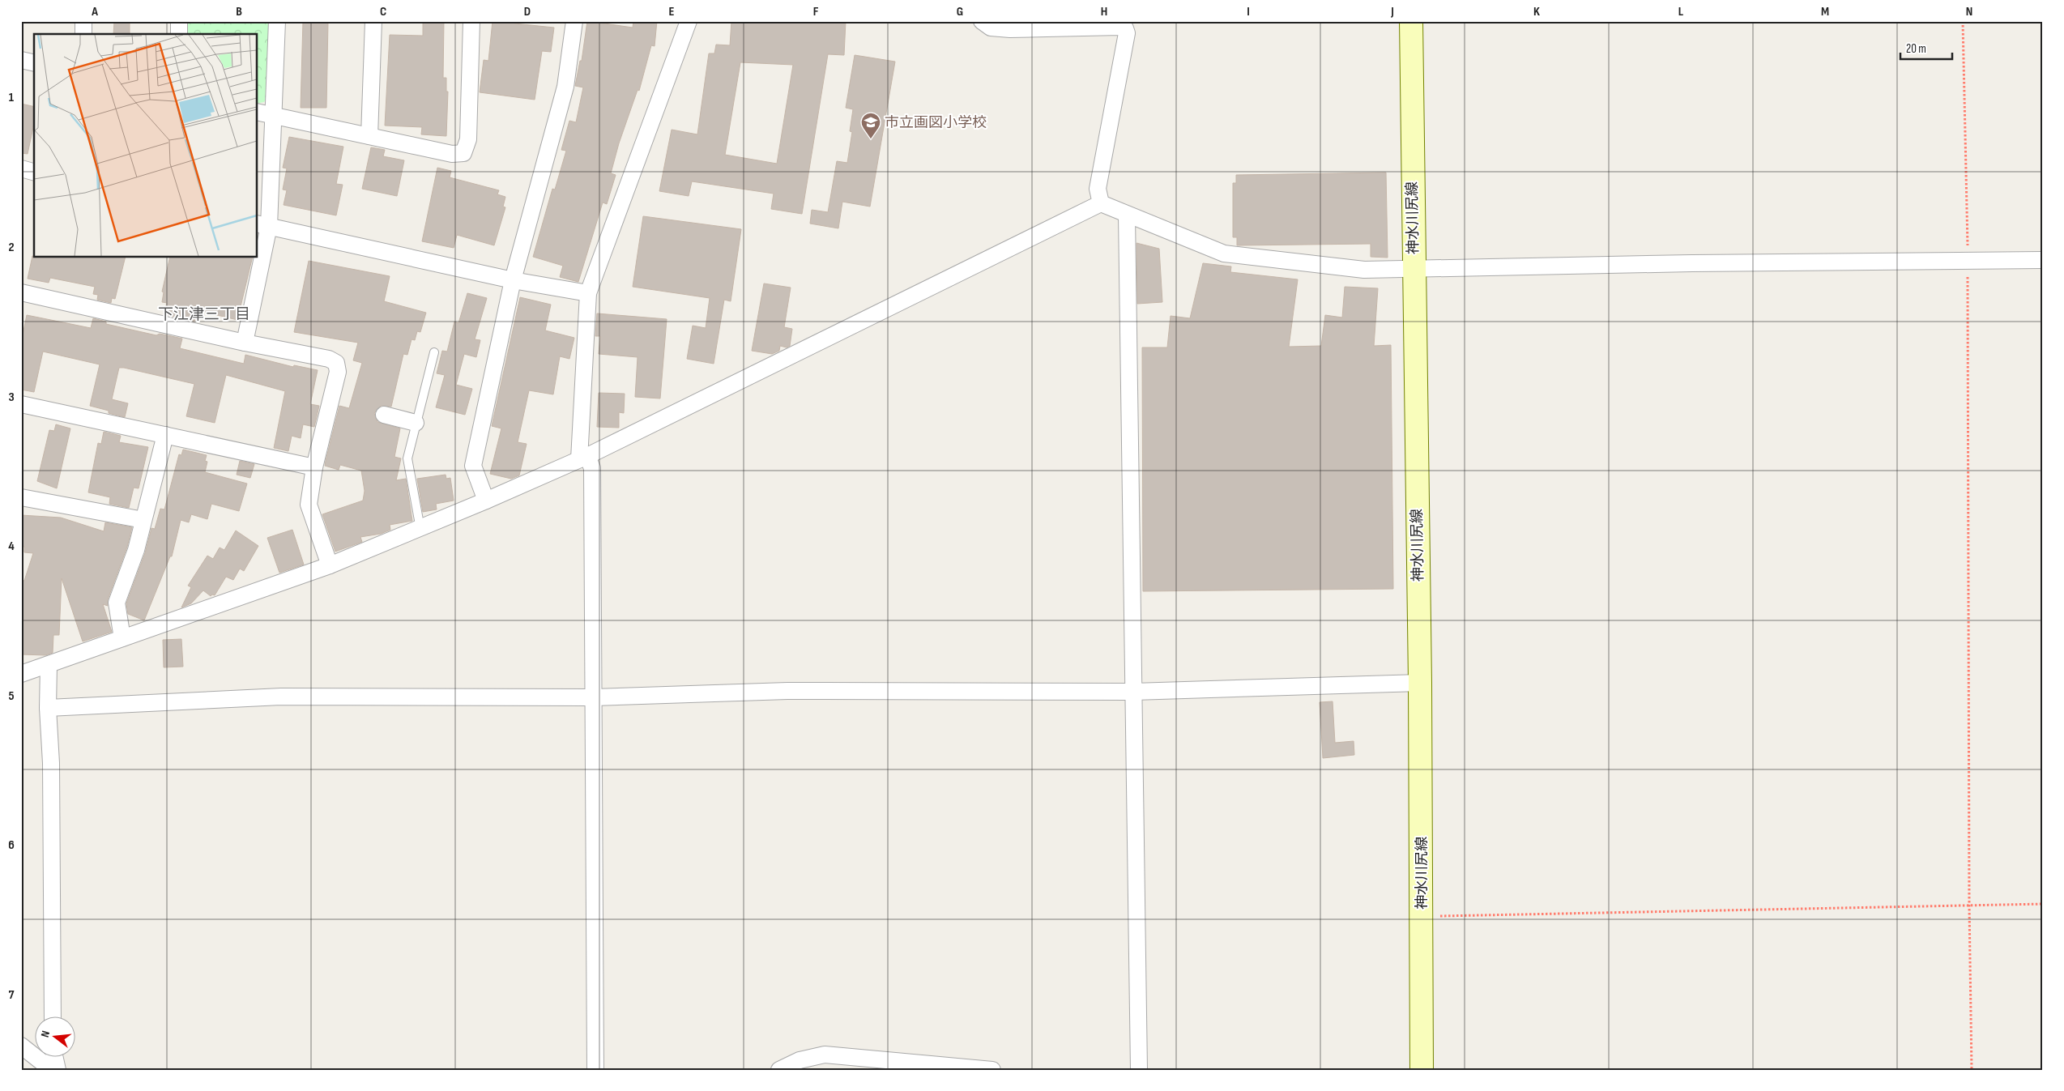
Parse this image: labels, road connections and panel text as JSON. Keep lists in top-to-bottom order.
{
  "streets": {
    "main road": ["神水川尻線"]
  },
  "districts": ["下江津三丁目"],
  "places": {
    "school or university": ["市立画図小学校"]
  },
  "scale_bar": "20 m",
  "north": "left",
  "grid": {
    "columns": [
      "A",
      "B",
      "C",
      "D",
      "E",
      "F",
      "G",
      "H",
      "I",
      "J",
      "K",
      "L",
      "M",
      "N"
    ],
    "rows": [
      "1",
      "2",
      "3",
      "4",
      "5",
      "6",
      "7"
    ]
  }
}
